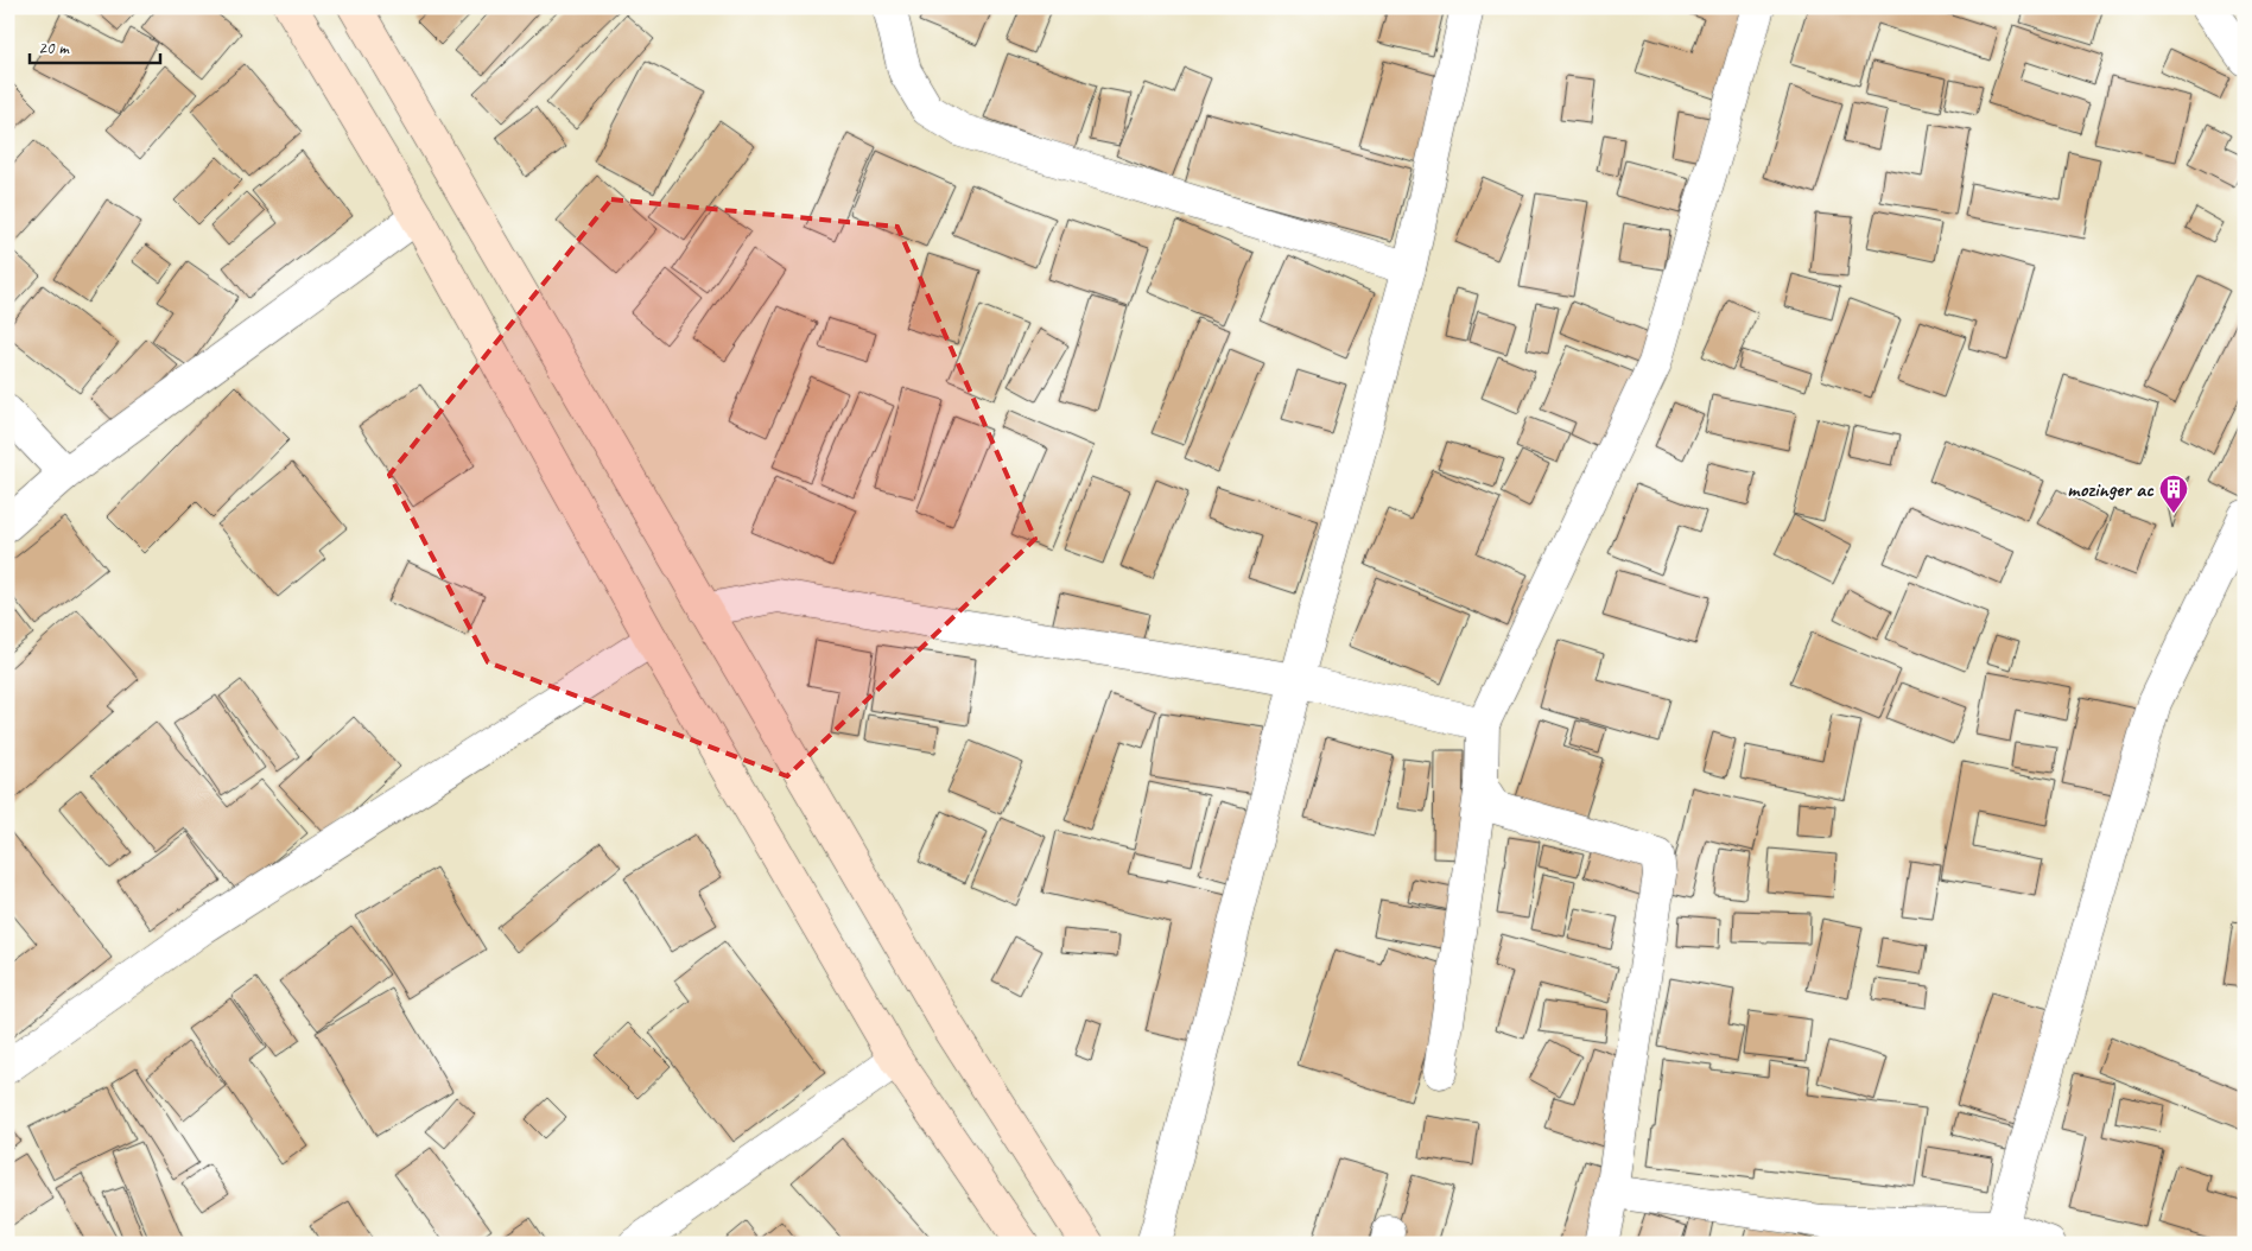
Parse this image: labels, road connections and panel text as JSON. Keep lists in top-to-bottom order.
{
  "places": {
    "building": ["mozinger ac"]
  },
  "scale_bar": "20 m"
}
